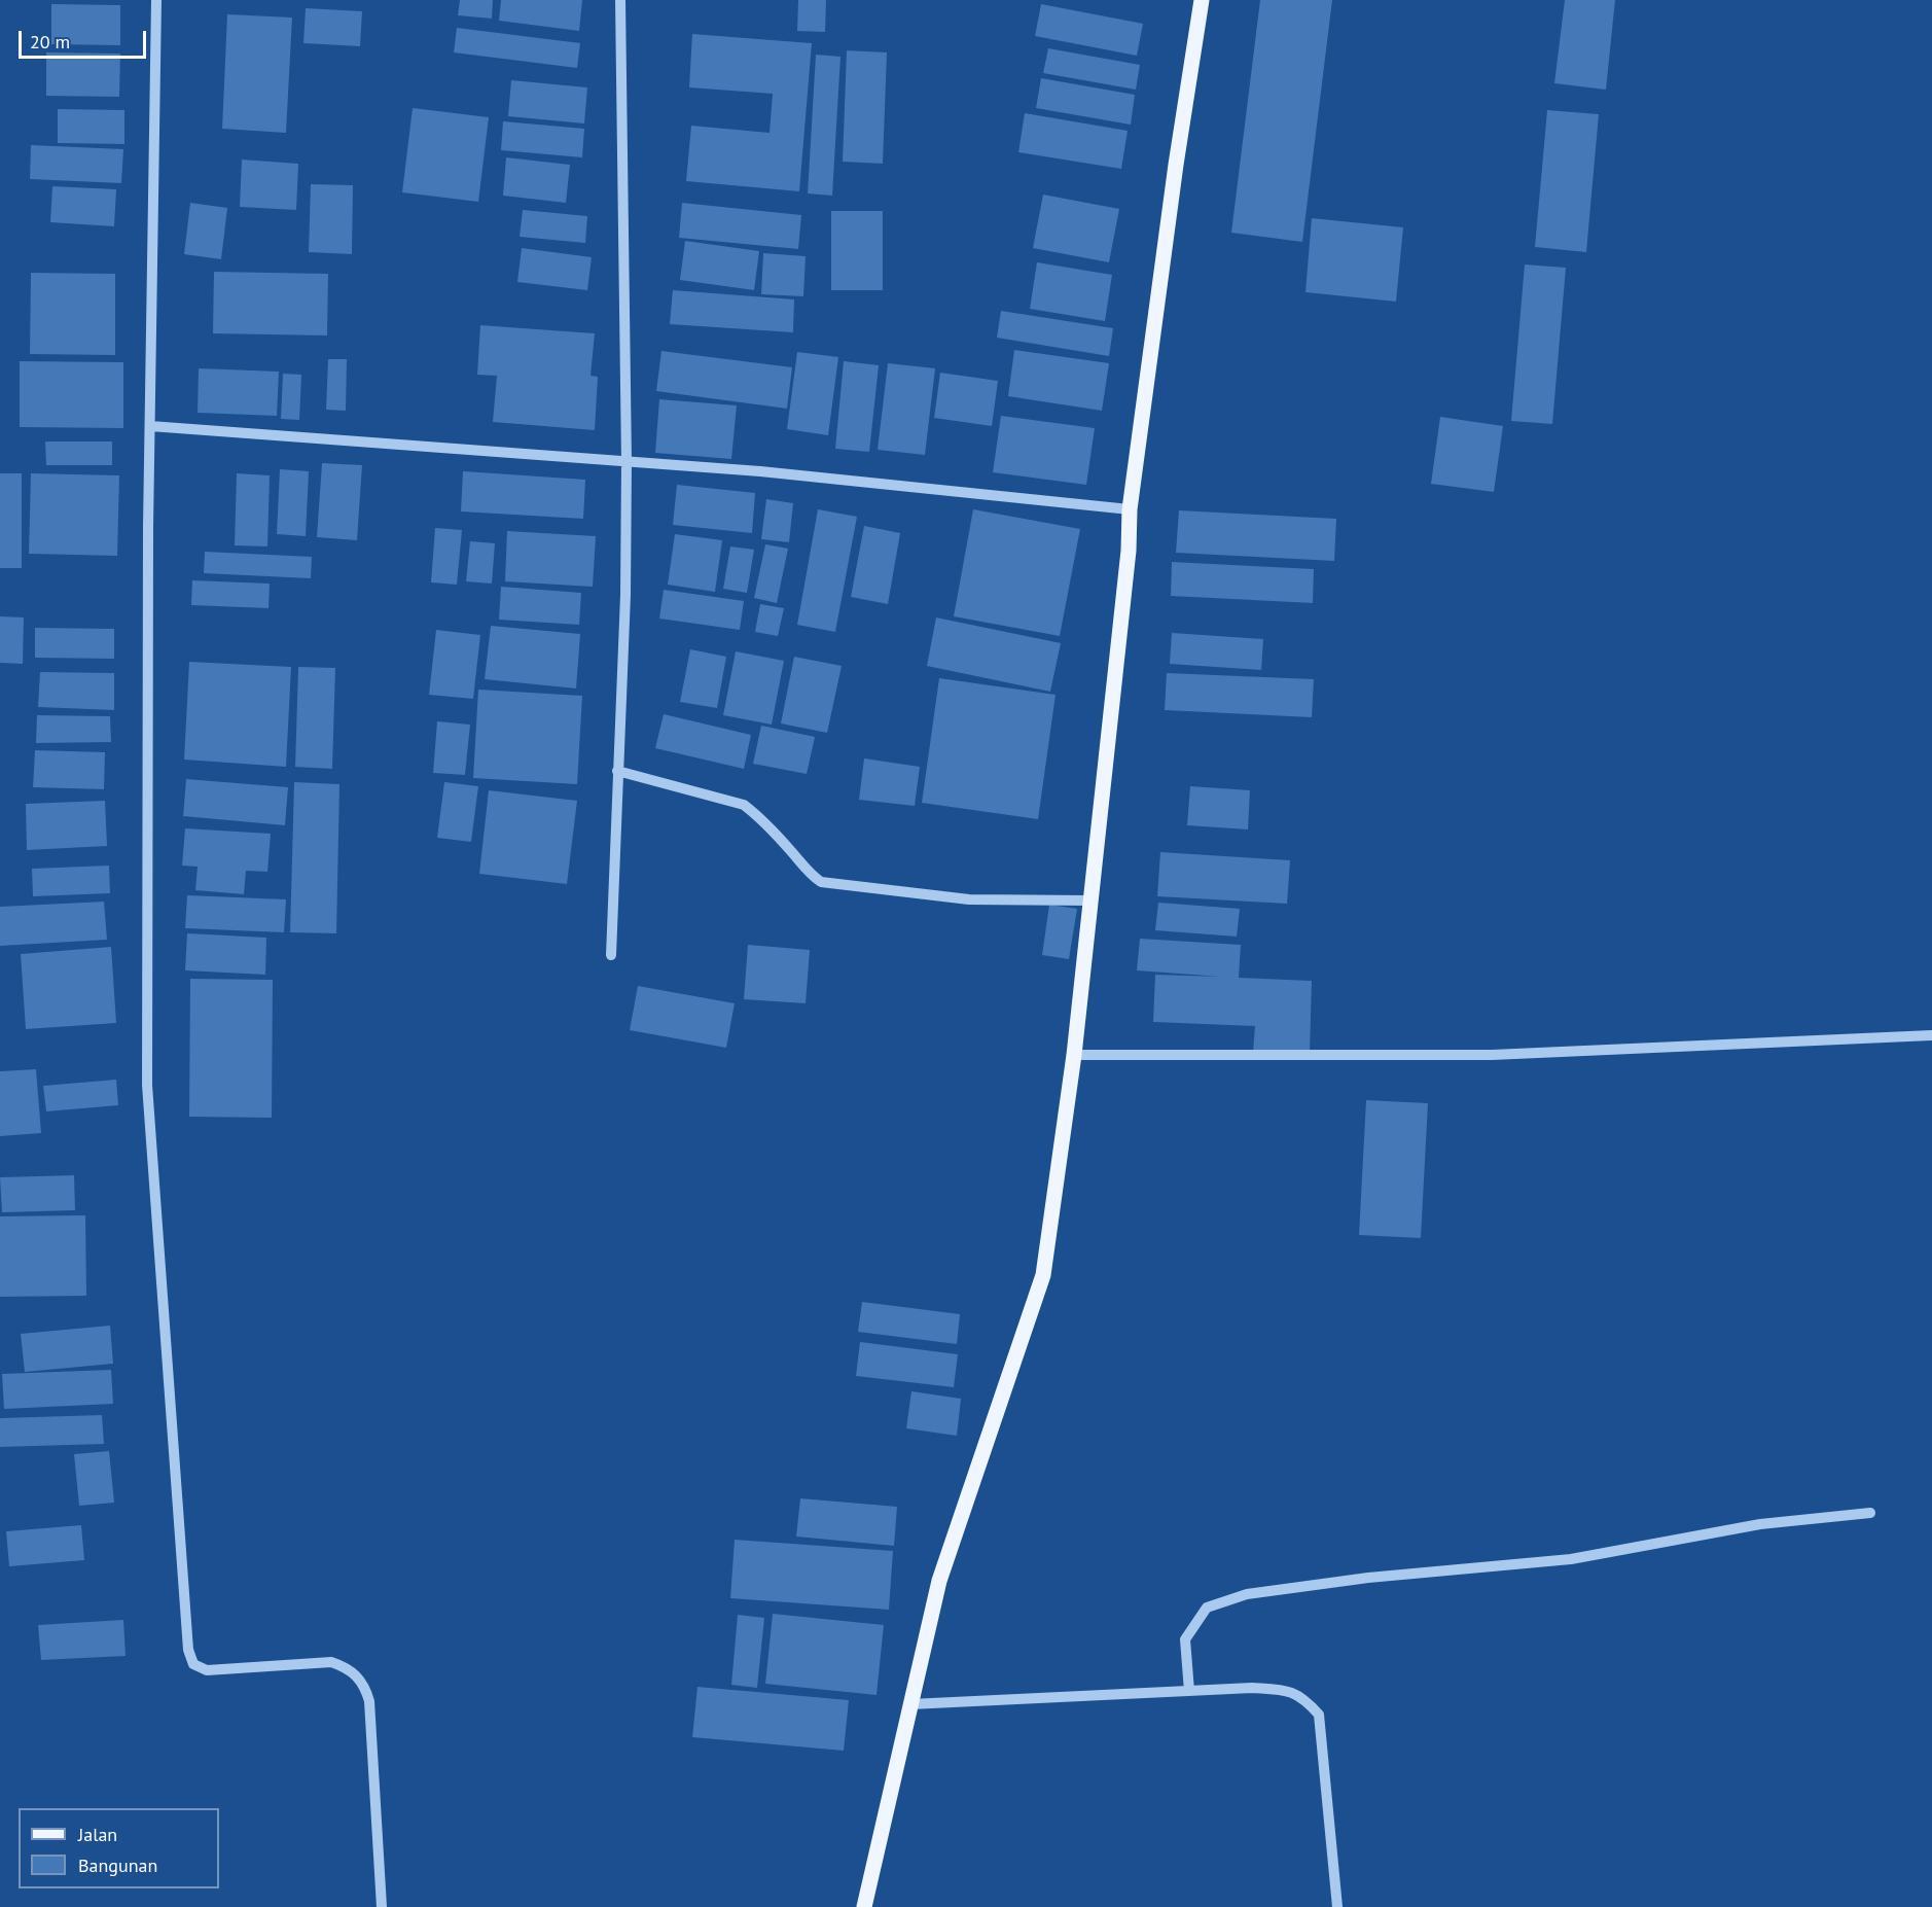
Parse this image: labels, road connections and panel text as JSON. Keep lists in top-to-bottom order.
{
  "legend": ["Jalan", "Bangunan"],
  "scale_bar": "20 m"
}
